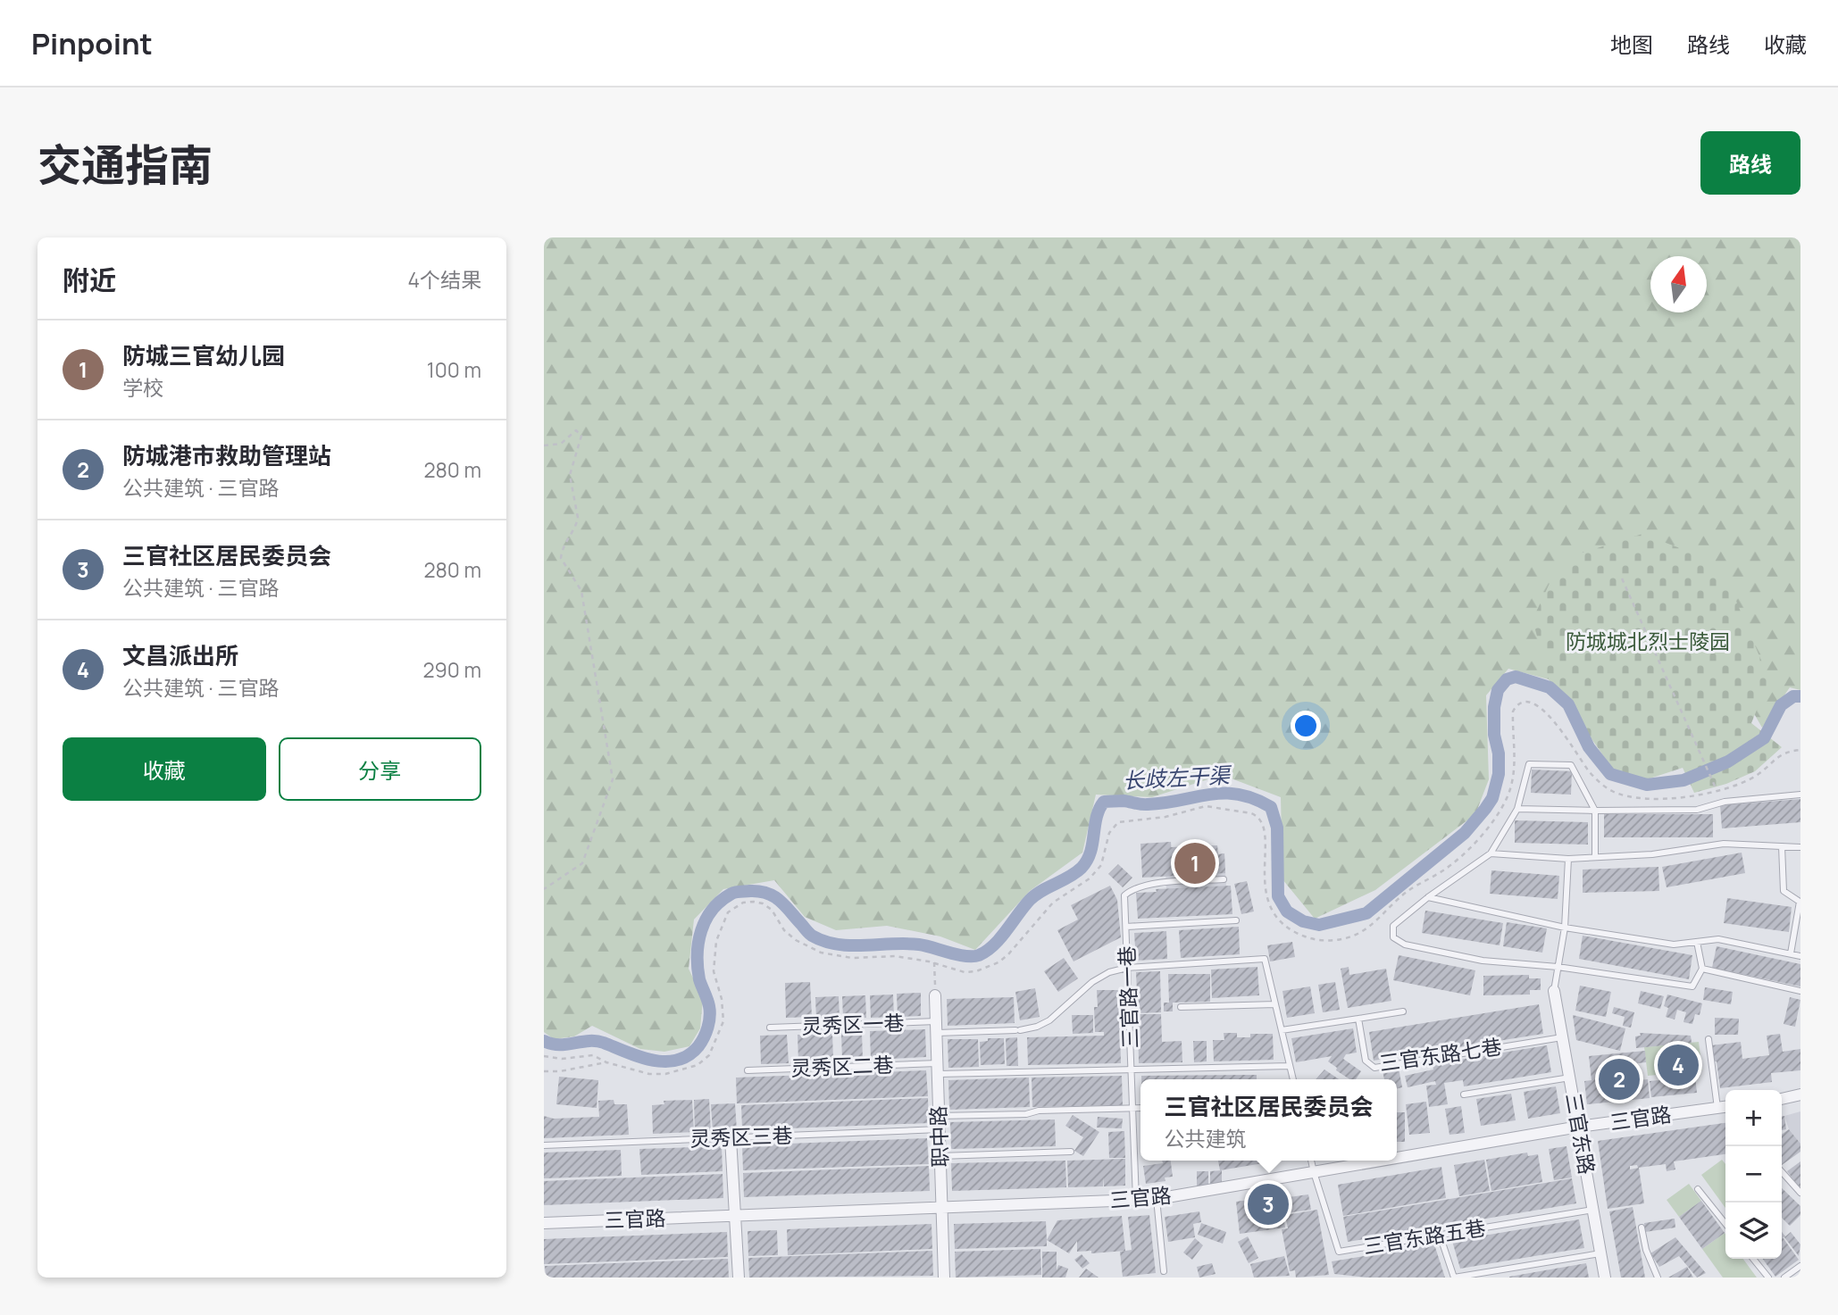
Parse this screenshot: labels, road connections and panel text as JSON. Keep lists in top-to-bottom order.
{
  "streets": {
    "street": ["三官路", "三官东路", "职中路"],
    "lane": [
      "三官路一巷",
      "灵秀区一巷",
      "三官东路七巷",
      "灵秀区二巷",
      "灵秀区三巷",
      "三官东路五巷"
    ]
  },
  "crossings": [
    ["三官路一巷", "灵秀区一巷"],
    ["三官路一巷", "灵秀区二巷"],
    ["三官路一巷", "三官路"],
    ["灵秀区一巷", "职中路"],
    ["三官东路七巷", "三官东路"],
    ["灵秀区二巷", "职中路"],
    ["三官路", "三官东路"],
    ["三官路", "职中路"],
    ["三官路", "三官东路五巷"],
    ["三官东路", "三官东路五巷"],
    ["职中路", "灵秀区三巷"]
  ],
  "water": ["长歧左干渠"],
  "parks": ["防城城北烈士陵园"],
  "north": "top",
  "page": {
    "header": "Pinpoint",
    "nav": ["地图", "路线", "收藏"],
    "title": "交通指南",
    "buttons": [
      "路线",
      ["收藏", "分享"]
    ],
    "heading": ["附近", "4个结果"],
    "list": [
      {
        "mark": "1",
        "name": "防城三官幼儿园",
        "note": "学校",
        "value": "100 m"
      },
      {
        "mark": "2",
        "name": "防城港市救助管理站",
        "note": "公共建筑 · 三官路",
        "value": "280 m"
      },
      {
        "mark": "3",
        "name": "三官社区居民委员会",
        "note": "公共建筑 · 三官路",
        "value": "280 m"
      },
      {
        "mark": "4",
        "name": "文昌派出所",
        "note": "公共建筑 · 三官路",
        "value": "290 m"
      }
    ],
    "pins": [
      "1",
      "4",
      "2",
      "3"
    ],
    "popup": ["三官社区居民委员会", "公共建筑"],
    "map_buttons": ["+", "−"]
  }
}
